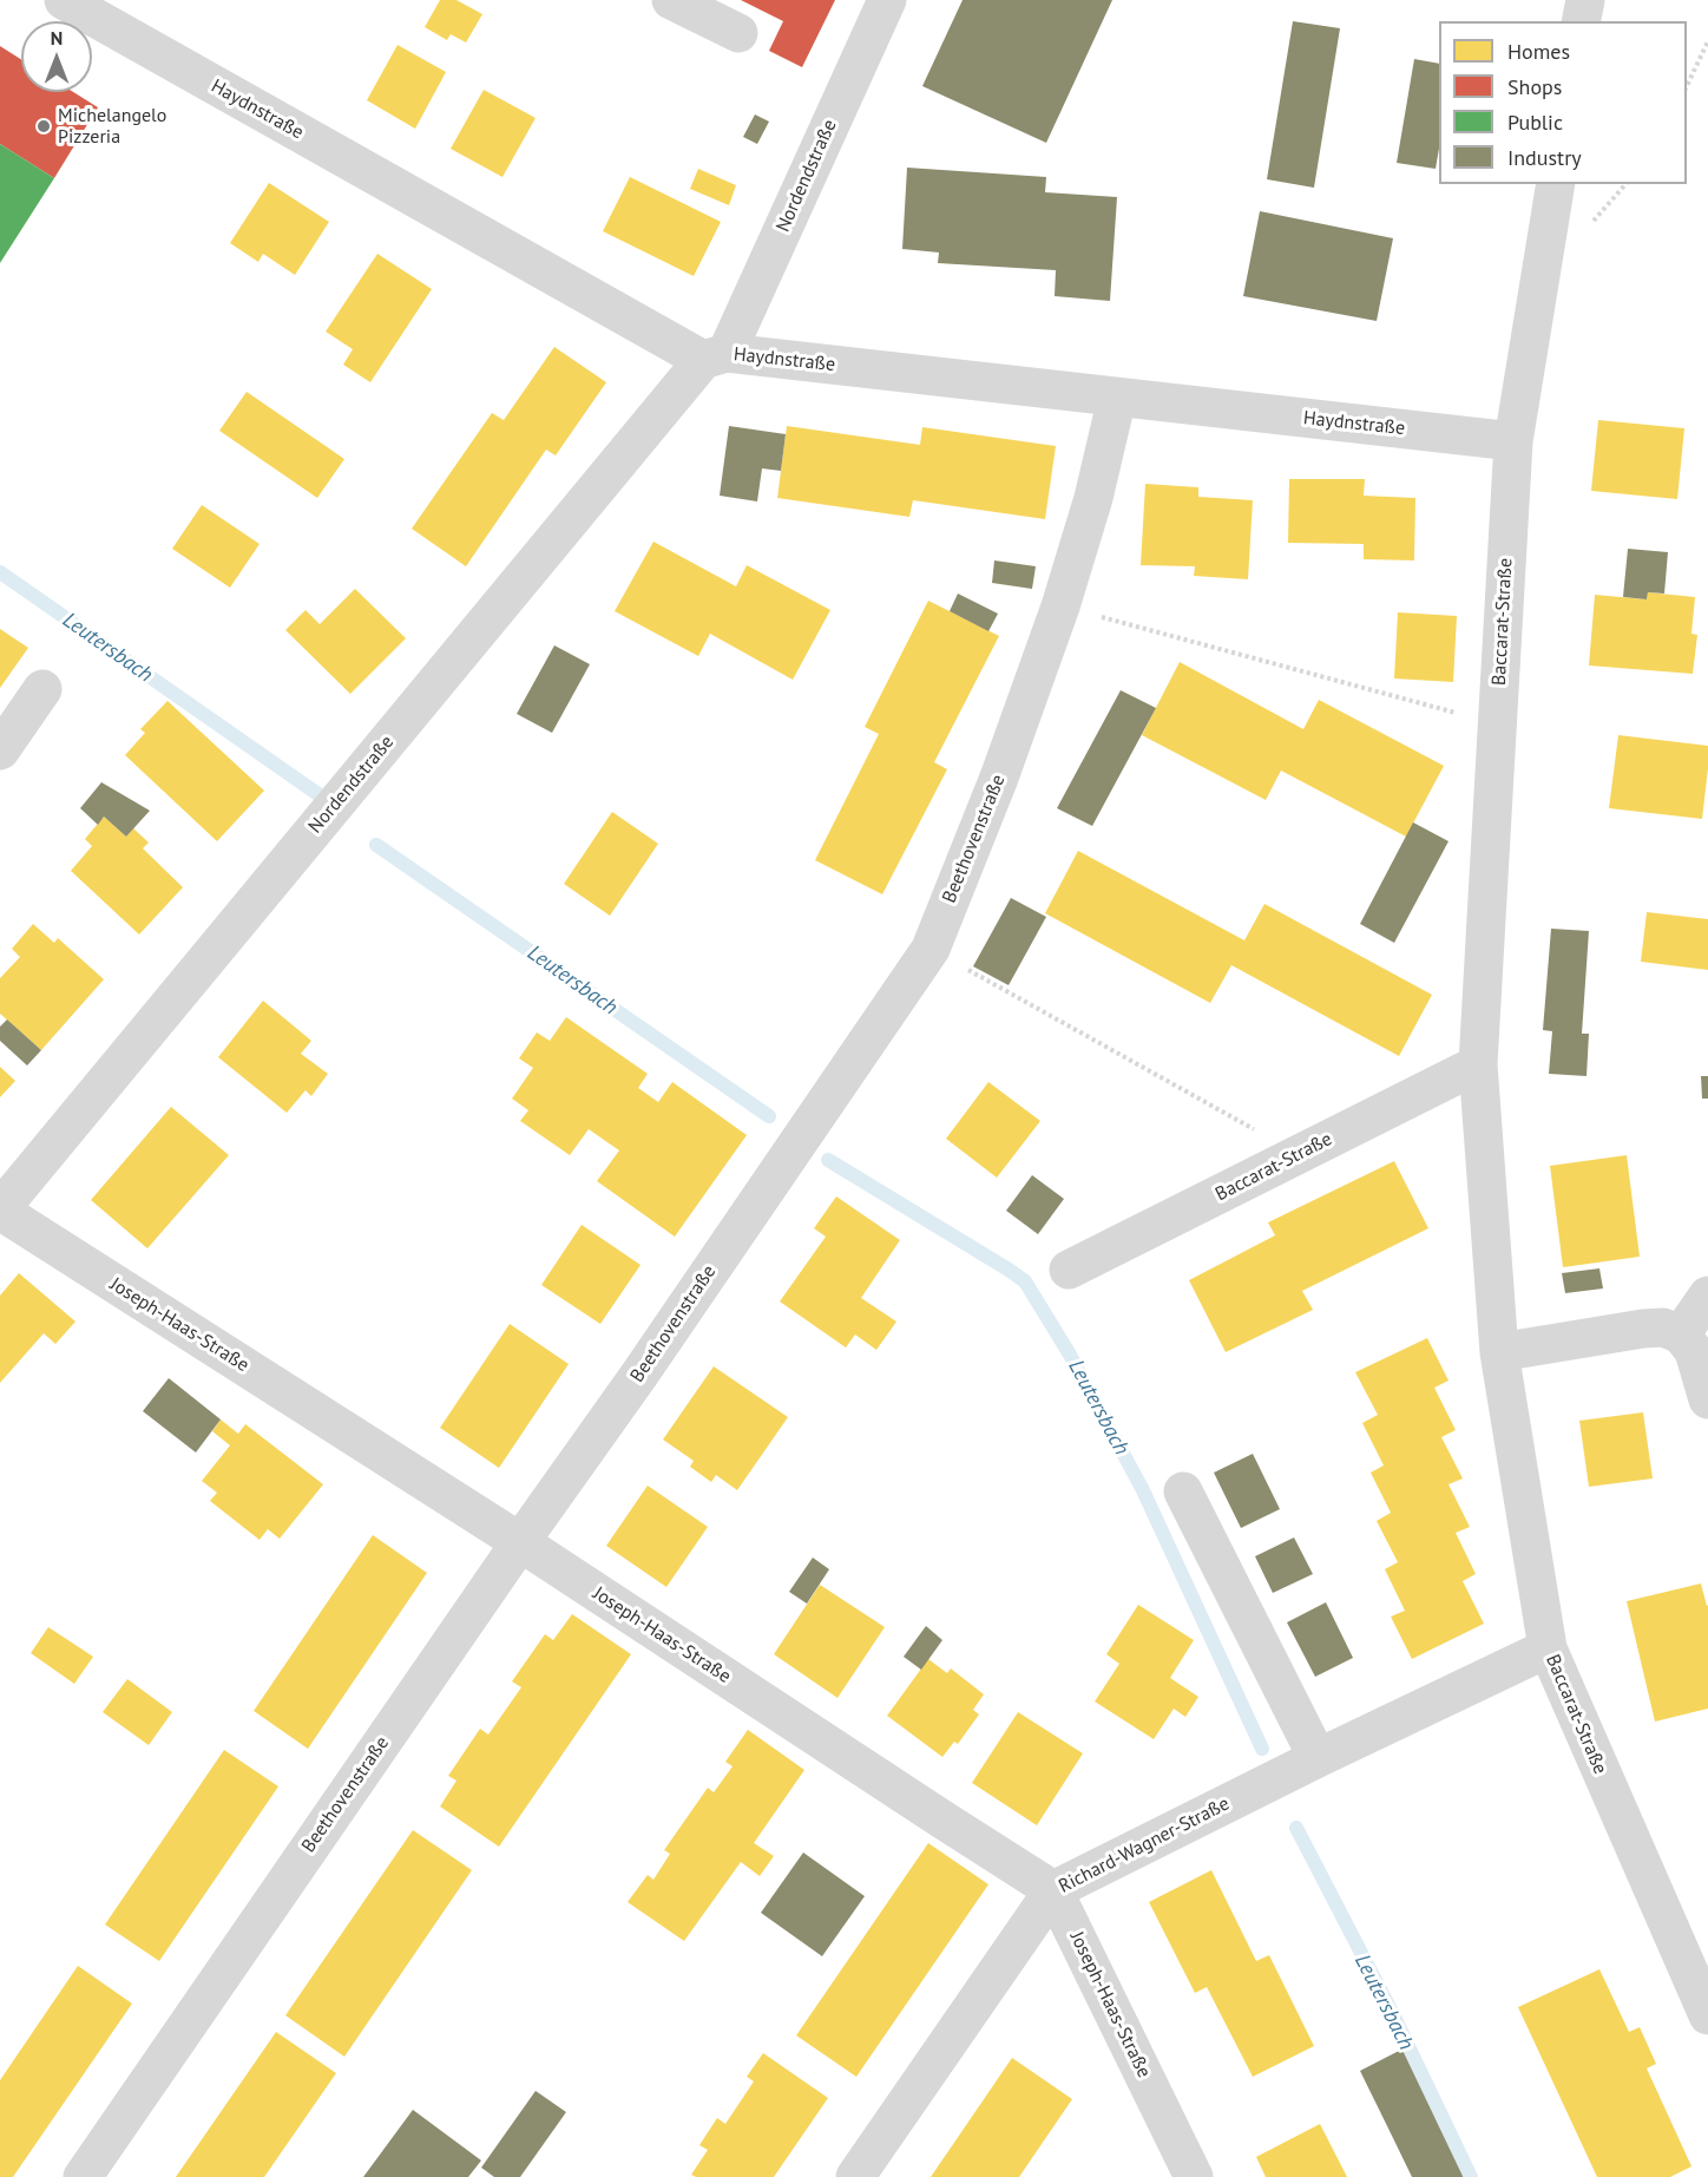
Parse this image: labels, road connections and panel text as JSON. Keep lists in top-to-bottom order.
{
  "streets": {
    "street": [
      "Haydnstraße",
      "Nordendstraße",
      "Baccarat-Straße",
      "Beethovenstraße",
      "Joseph-Haas-Straße",
      "Richard-Wagner-Straße"
    ]
  },
  "crossings": [
    ["Haydnstraße", "Nordendstraße"],
    ["Haydnstraße", "Baccarat-Straße"],
    ["Haydnstraße", "Beethovenstraße"],
    ["Nordendstraße", "Joseph-Haas-Straße"],
    ["Baccarat-Straße", "Richard-Wagner-Straße"],
    ["Beethovenstraße", "Joseph-Haas-Straße"],
    ["Joseph-Haas-Straße", "Richard-Wagner-Straße"]
  ],
  "water": ["Leutersbach"],
  "places": ["Michelangelo Pizzeria"],
  "legend": [
    "Homes",
    "Shops",
    "Public",
    "Industry"
  ],
  "north": "top"
}
